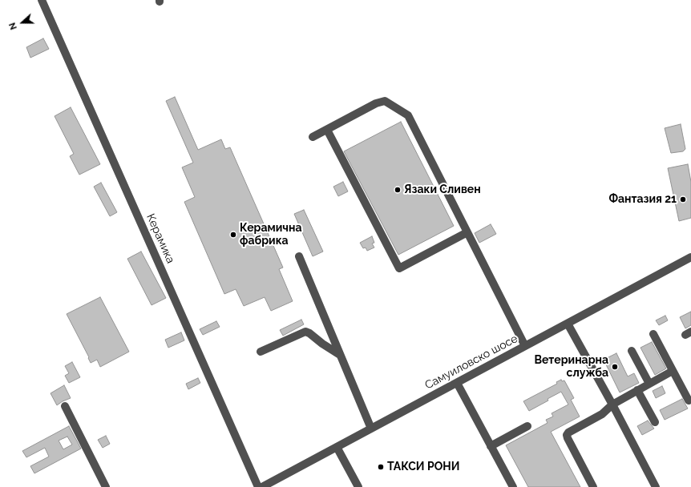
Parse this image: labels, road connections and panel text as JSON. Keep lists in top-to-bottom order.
{
  "streets": {
    "street": ["Керамика", "Самуиловско шосе"]
  },
  "places": [
    "Язаки Сливен",
    "Фантазия 21",
    "Керамична фабрика",
    "Ветеринарна служба",
    "ТАКСИ РОНИ"
  ],
  "north": "left"
}
